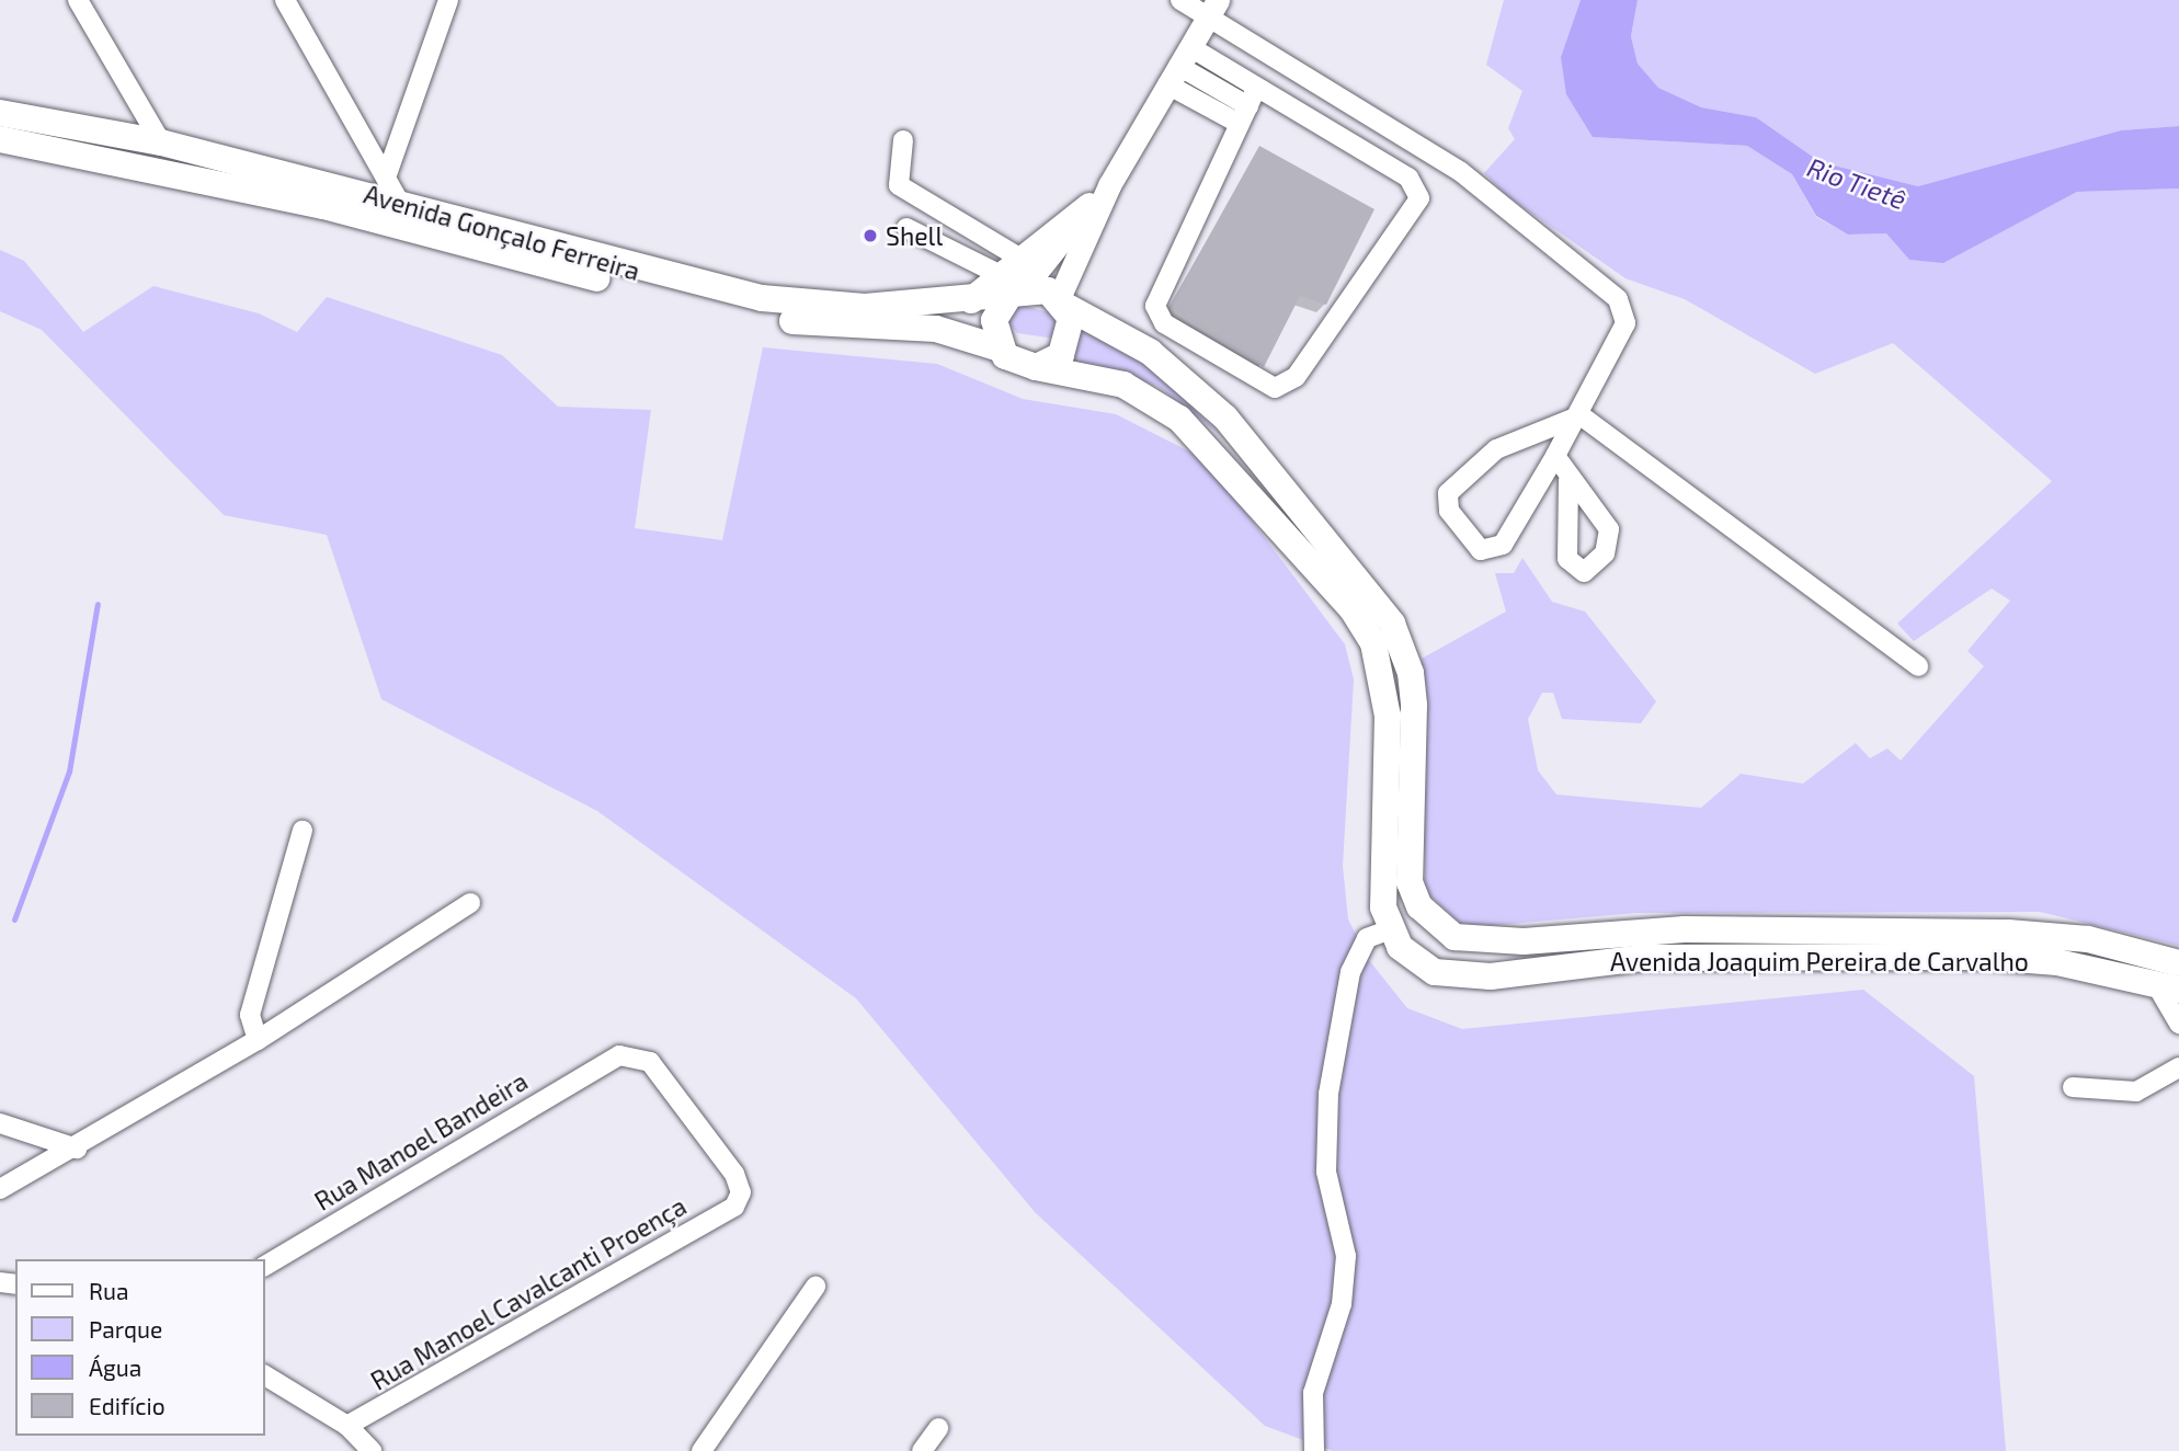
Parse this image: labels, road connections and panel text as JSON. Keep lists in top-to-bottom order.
{
  "streets": {
    "highway": ["Avenida Gonçalo Ferreira", "Avenida Joaquim Pereira de Carvalho"],
    "street": ["Rua Manoel Bandeira", "Rua Manoel Cavalcanti Proença"]
  },
  "crossings": [
    ["Avenida Gonçalo Ferreira", "Avenida Joaquim Pereira de Carvalho"],
    ["Rua Manoel Bandeira", "Rua Manoel Cavalcanti Proença"]
  ],
  "water": ["Rio Tietê"],
  "places": ["Shell"],
  "legend": [
    "Rua",
    "Parque",
    "Água",
    "Edifício"
  ]
}
